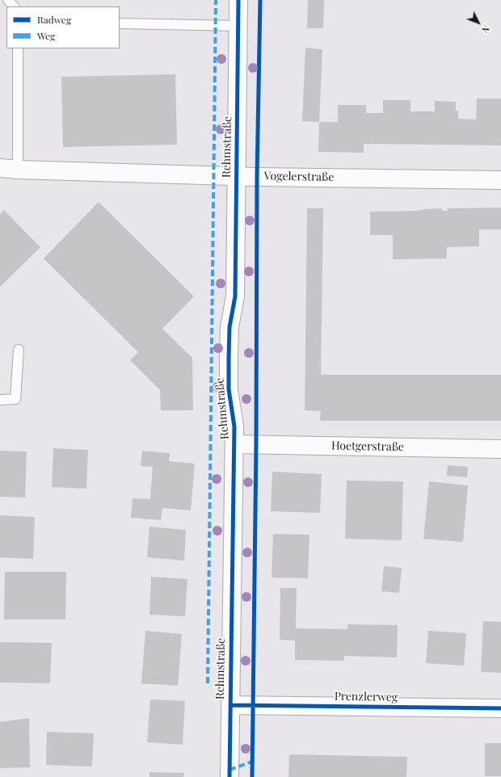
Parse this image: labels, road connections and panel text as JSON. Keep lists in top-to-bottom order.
{
  "streets": {
    "street": [
      "Rehmstraße",
      "Vogelerstraße",
      "Hoetgerstraße",
      "Prenzlerweg"
    ]
  },
  "crossings": [
    ["Rehmstraße", "Vogelerstraße"],
    ["Rehmstraße", "Hoetgerstraße"],
    ["Rehmstraße", "Prenzlerweg"]
  ],
  "legend": ["Radweg", "Weg"],
  "north": "bottom right"
}
